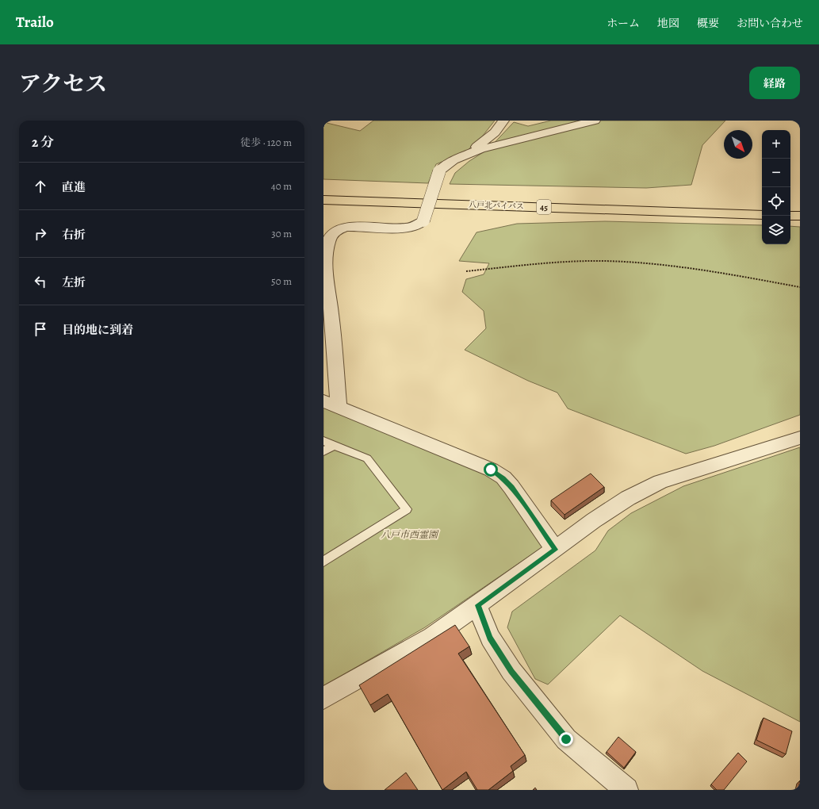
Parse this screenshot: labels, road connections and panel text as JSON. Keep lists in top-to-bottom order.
{
  "streets": {
    "highway": ["八戸北バイパス", "45"]
  },
  "parks": ["八戸市西霊園"],
  "north": "bottom right",
  "page": {
    "header": "Trailo",
    "nav": [
      "ホーム",
      "地図",
      "概要",
      "お問い合わせ"
    ],
    "title": "アクセス",
    "buttons": "経路",
    "heading": ["2 分", "徒歩 · 120 m"],
    "map_buttons": ["+", "−"],
    "list": [
      ["直進", "40 m"],
      ["右折", "30 m"],
      ["左折", "50 m"],
      "目的地に到着"
    ]
  }
}
